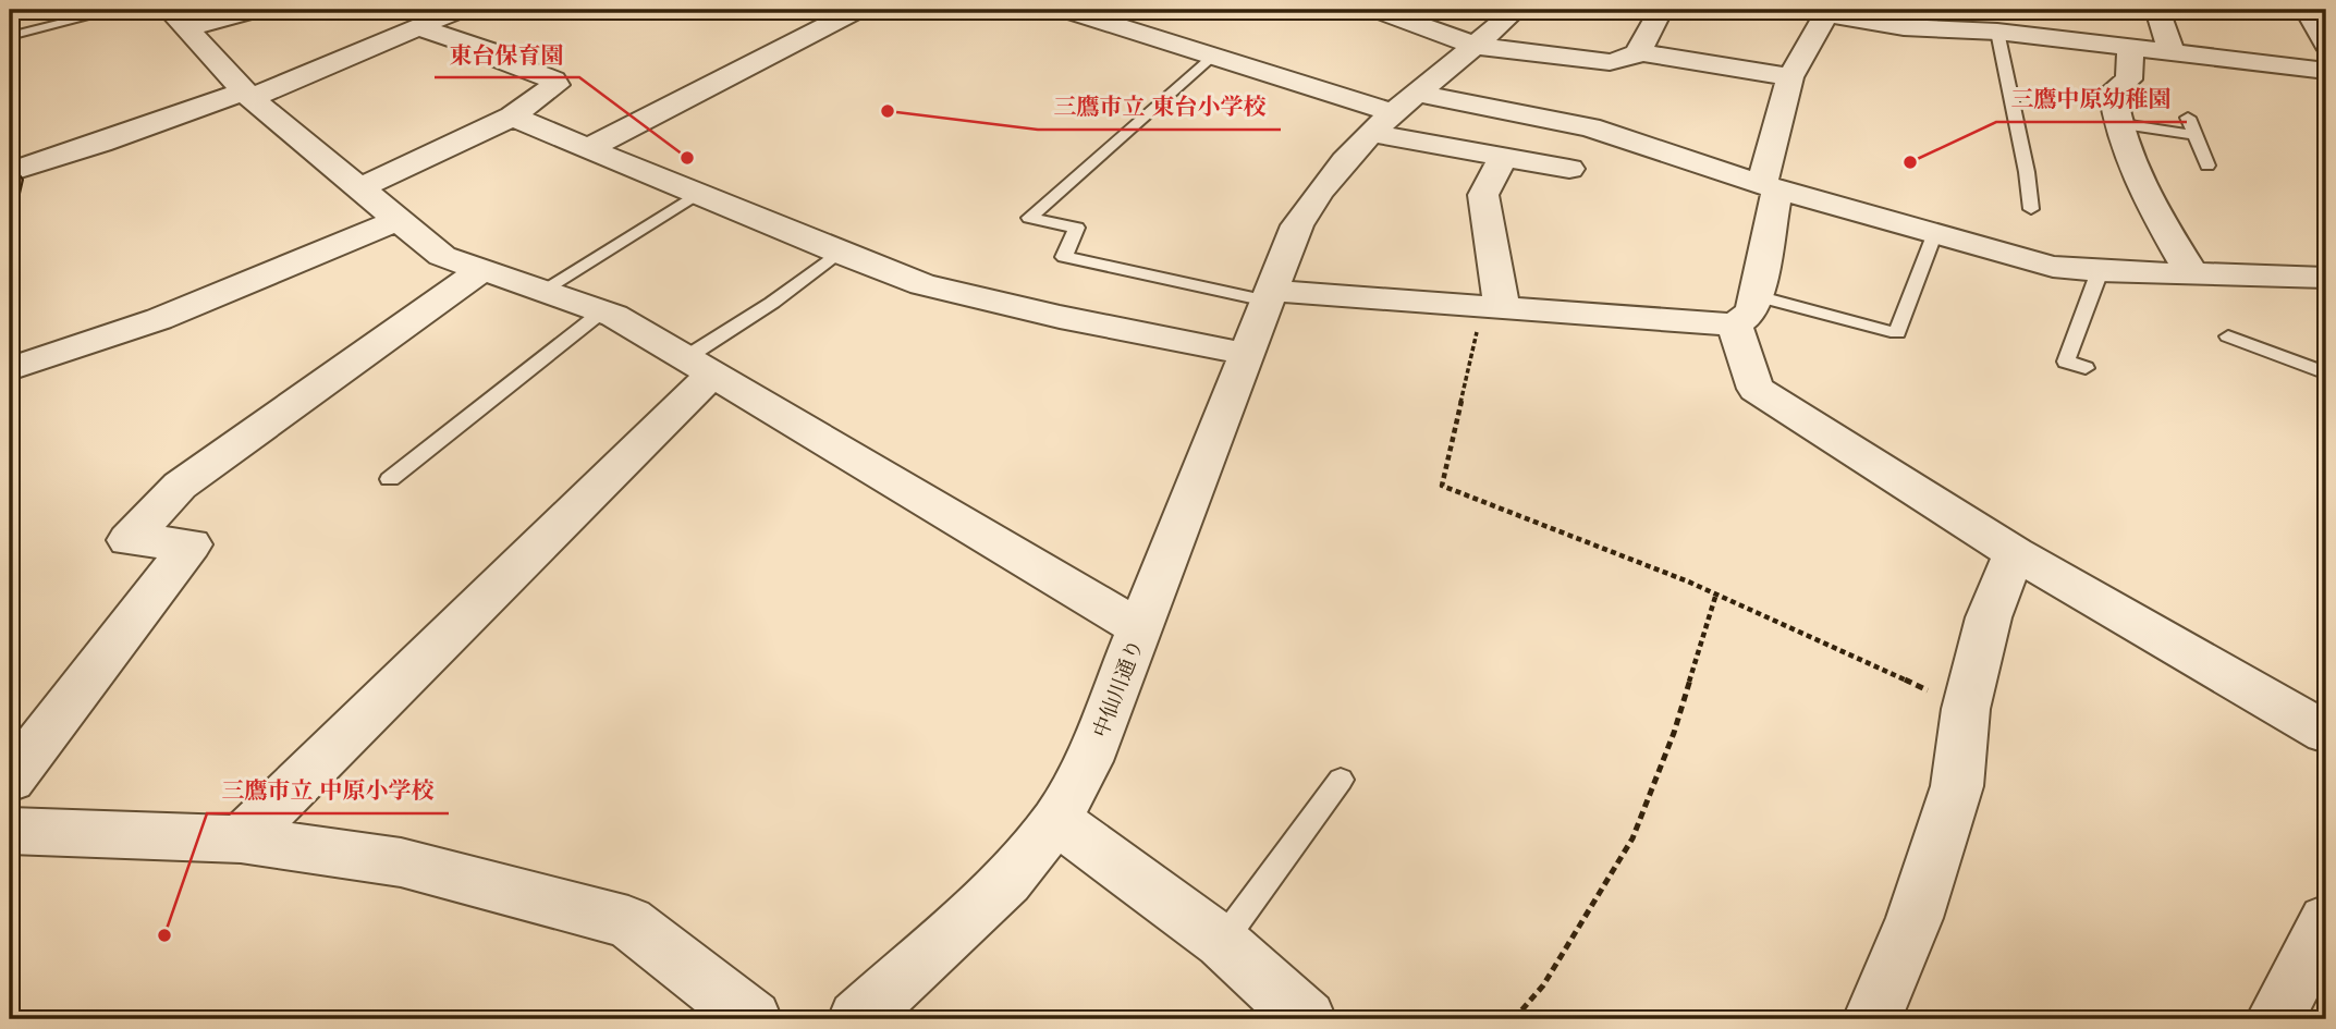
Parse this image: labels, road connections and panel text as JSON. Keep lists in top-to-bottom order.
{
  "streets": {
    "street": ["中仙川通り"]
  },
  "places": [
    "三鷹市立 東台小学校",
    "東台保育園",
    "三鷹中原幼稚園",
    "三鷹市立 中原小学校"
  ]
}
